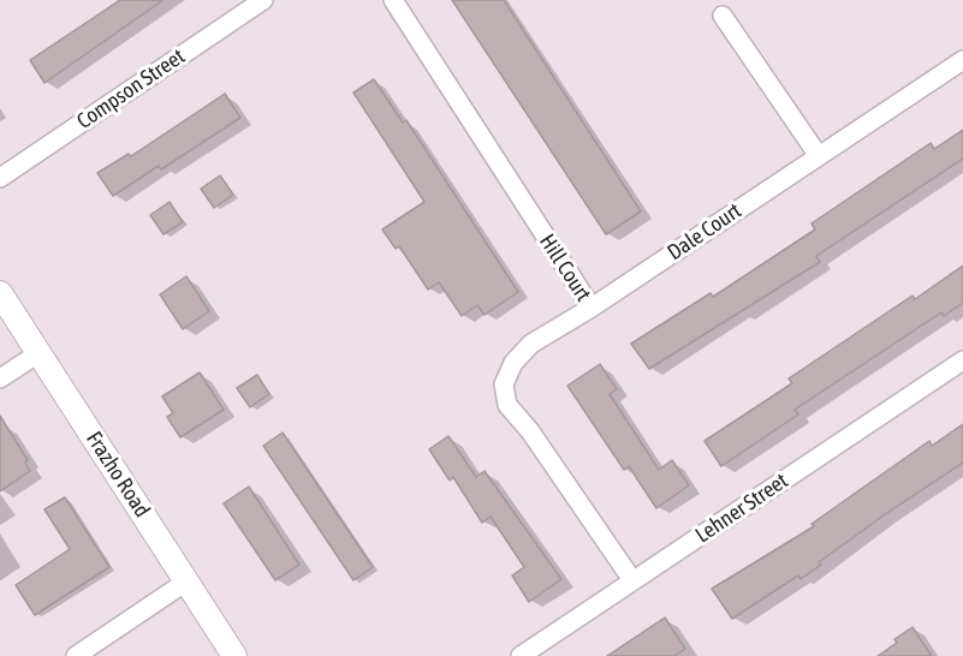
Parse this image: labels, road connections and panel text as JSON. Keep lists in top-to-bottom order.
{
  "streets": {
    "street": [
      "Compson Street",
      "Dale Court",
      "Hill Court",
      "Frazho Road",
      "Lehner Street"
    ]
  },
  "crossings": [
    ["Dale Court", "Hill Court"],
    ["Hill Court", "Lehner Street"]
  ]
}
